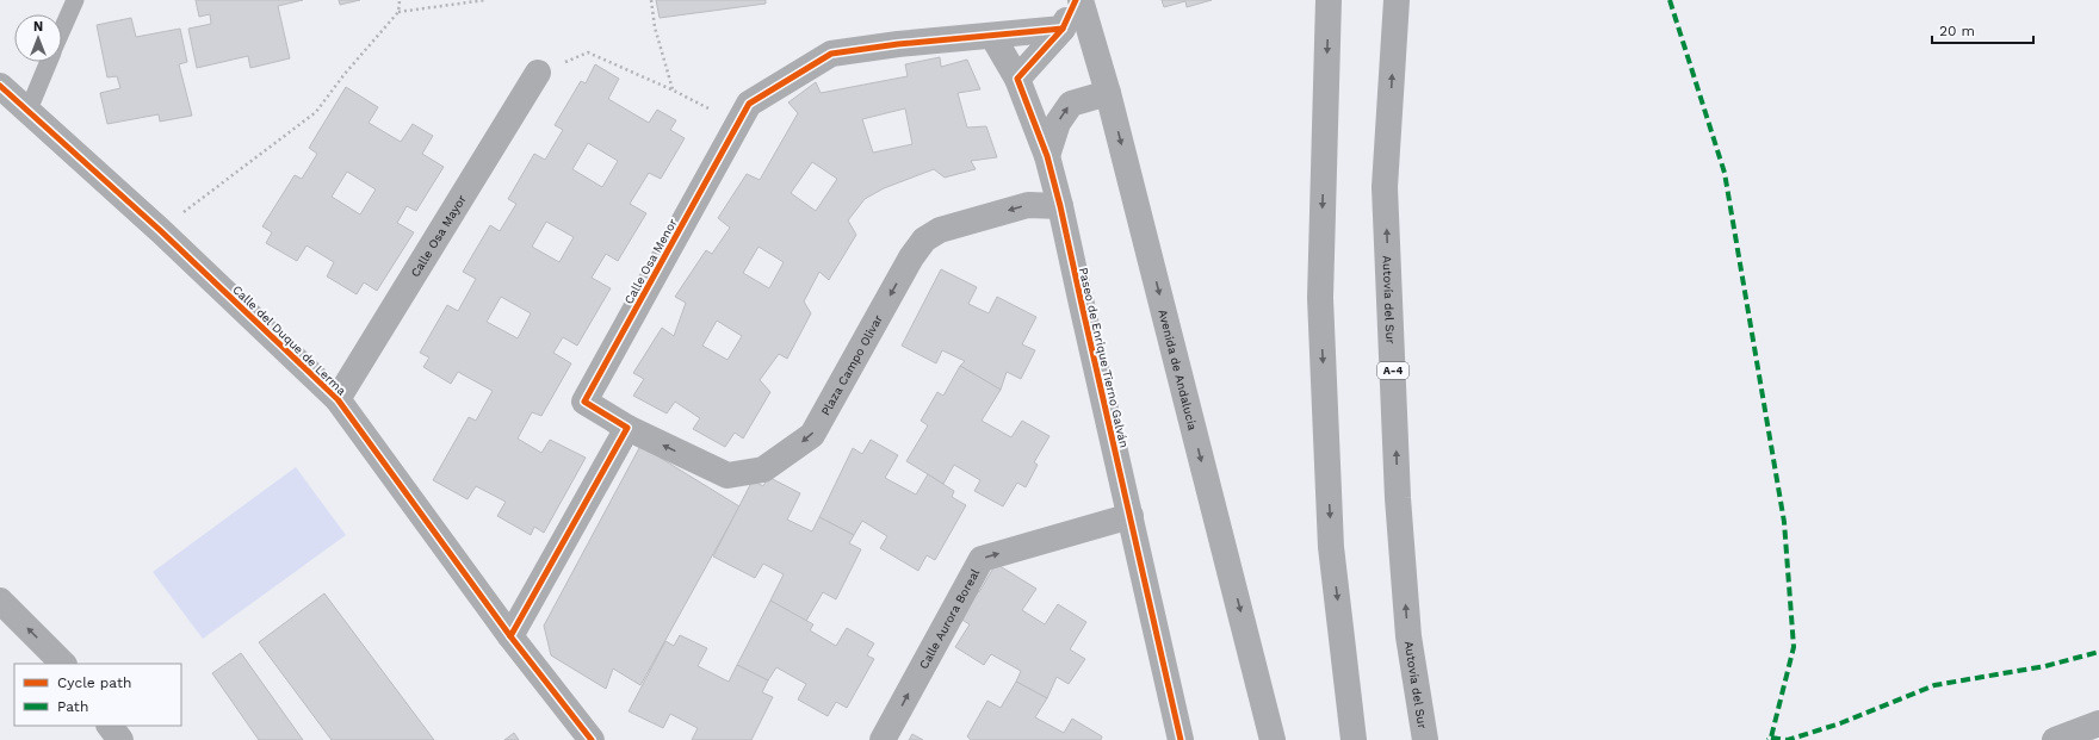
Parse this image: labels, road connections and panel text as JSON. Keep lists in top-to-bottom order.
{
  "streets": {
    "highway": ["Autovía del Sur", "A-4"],
    "street": [
      "Calle Osa Mayor",
      "Calle Osa Menor",
      "Calle del Duque de Lerma",
      "Paseo de Enrique Tierno Galván",
      "Plaza Campo Olivar",
      "Avenida de Andalucía",
      "Calle Aurora Boreal"
    ]
  },
  "crossings": [
    ["Calle Osa Mayor", "Calle del Duque de Lerma"],
    ["Calle Osa Menor", "Plaza Campo Olivar"],
    ["Paseo de Enrique Tierno Galván", "Plaza Campo Olivar"],
    ["Paseo de Enrique Tierno Galván", "Calle Aurora Boreal"]
  ],
  "one_way": ["Plaza Campo Olivar", "Avenida de Andalucía", "Calle Aurora Boreal"],
  "legend": ["Cycle path", "Path"],
  "scale_bar": "20 m",
  "north": "top"
}
